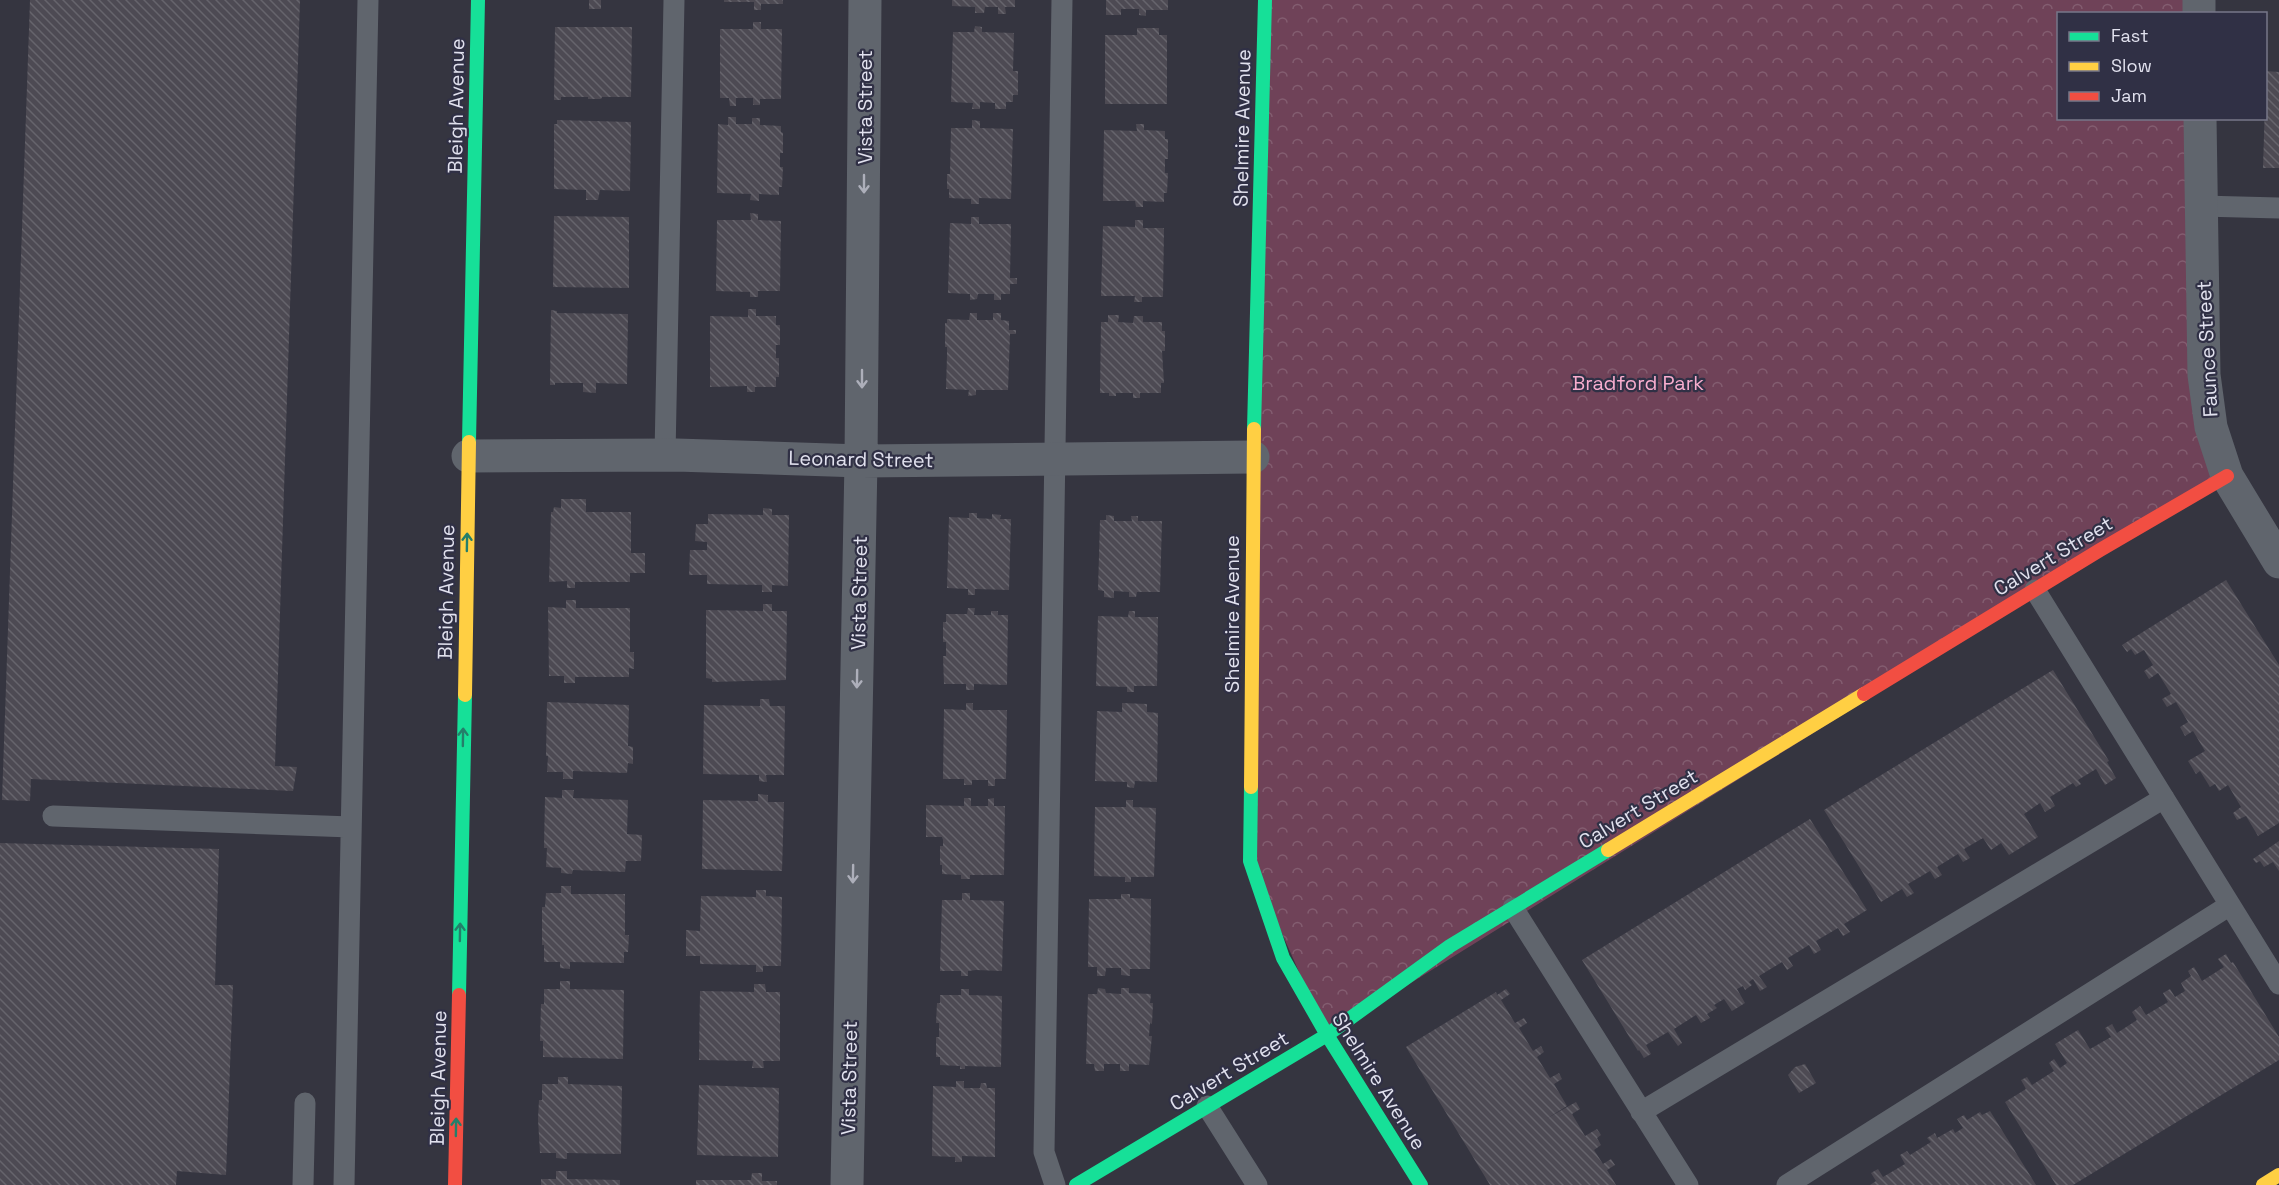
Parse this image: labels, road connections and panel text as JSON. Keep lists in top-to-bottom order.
{
  "streets": {
    "main road": ["Bleigh Avenue", "Shelmire Avenue", "Calvert Street"],
    "street": ["Vista Street", "Faunce Street", "Leonard Street"]
  },
  "crossings": [
    ["Bleigh Avenue", "Leonard Street"],
    ["Vista Street", "Leonard Street"],
    ["Shelmire Avenue", "Leonard Street"],
    ["Shelmire Avenue", "Calvert Street"],
    ["Faunce Street", "Calvert Street"]
  ],
  "one_way": ["Bleigh Avenue", "Vista Street"],
  "parks": ["Bradford Park"],
  "legend": ["Fast", "Slow", "Jam"]
}
